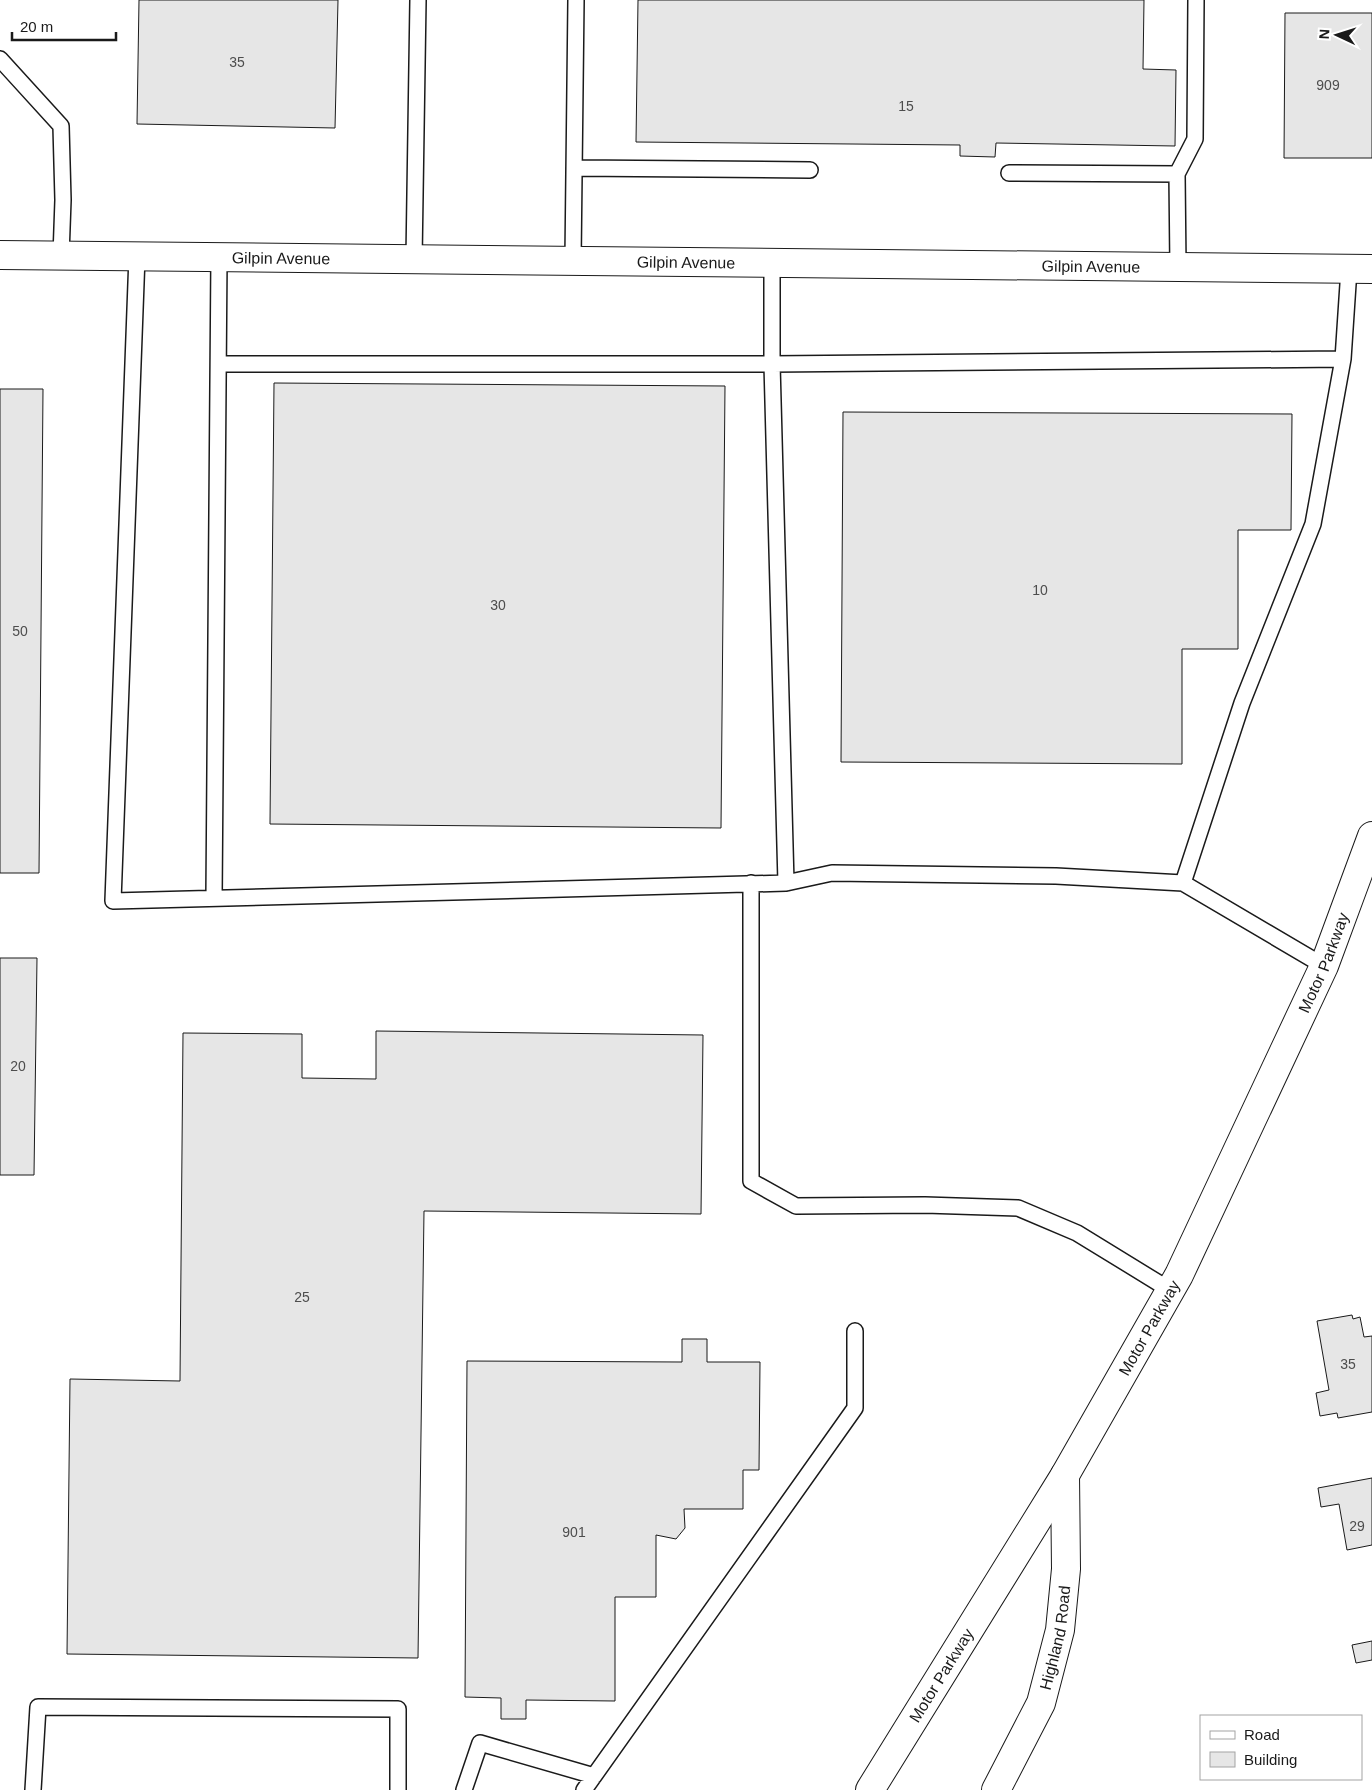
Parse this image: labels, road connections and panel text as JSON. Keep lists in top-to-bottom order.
{
  "streets": {
    "street": ["Gilpin Avenue", "Motor Parkway", "Highland Road"]
  },
  "crossings": [
    ["Motor Parkway", "Highland Road"]
  ],
  "house_numbers": [
    "35",
    "909",
    "15",
    "10",
    "30",
    "50",
    "20",
    "25",
    "35",
    "29",
    "901"
  ],
  "legend": ["Road", "Building"],
  "scale_bar": "20 m",
  "north": "left"
}
